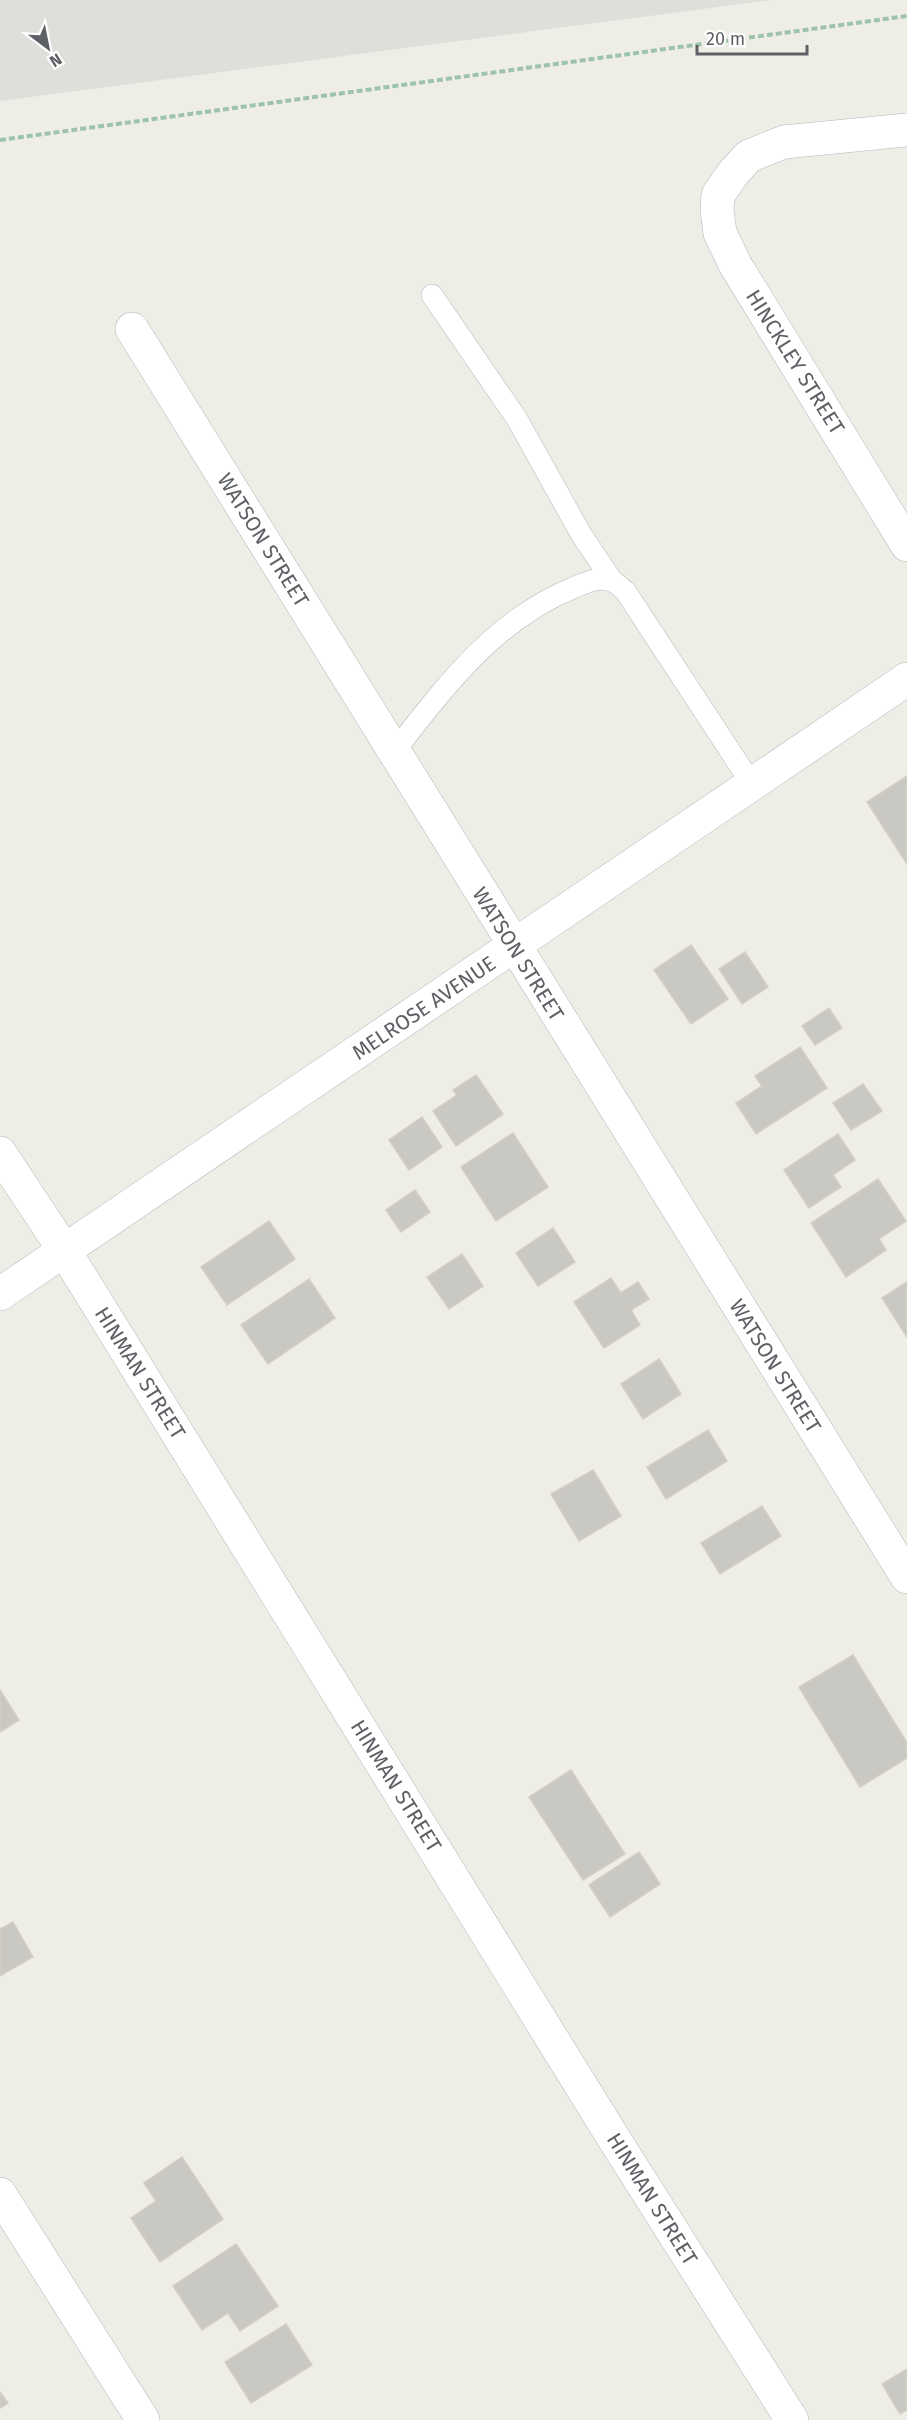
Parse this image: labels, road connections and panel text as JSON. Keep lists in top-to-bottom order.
{
  "streets": {
    "street": [
      "HINCKLEY STREET",
      "WATSON STREET",
      "MELROSE AVENUE",
      "HINMAN STREET"
    ]
  },
  "crossings": [
    ["WATSON STREET", "MELROSE AVENUE"],
    ["MELROSE AVENUE", "HINMAN STREET"]
  ],
  "scale_bar": "20 m",
  "north": "bottom right"
}
